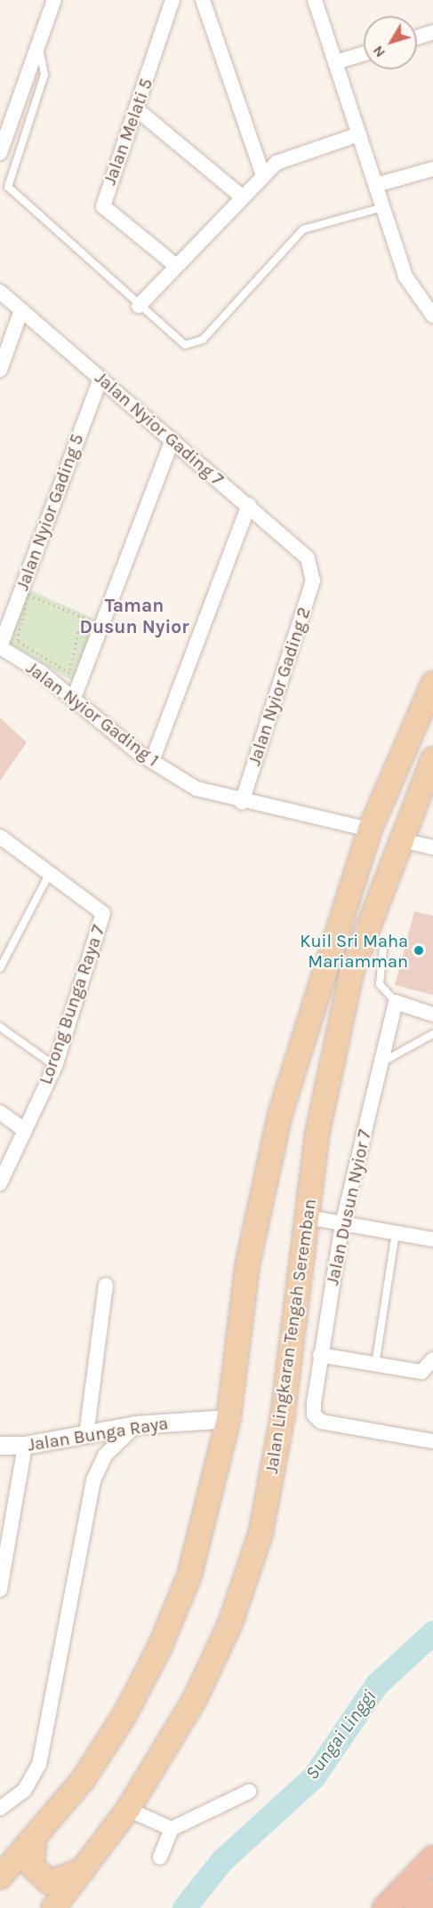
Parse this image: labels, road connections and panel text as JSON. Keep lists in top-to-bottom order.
{
  "streets": {
    "main road": ["Jalan Lingkaran Tengah Seremban"],
    "street": [
      "Jalan Melati 5",
      "Jalan Nyior Gading 7",
      "Jalan Nyior Gading 5",
      "Jalan Nyior Gading 2",
      "Jalan Nyior Gading 1",
      "Lorong Bunga Raya 7",
      "Jalan Dusun Nyior 7",
      "Jalan Bunga Raya"
    ]
  },
  "crossings": [
    ["Jalan Nyior Gading 7", "Jalan Nyior Gading 5"],
    ["Jalan Nyior Gading 7", "Jalan Nyior Gading 2"],
    ["Jalan Nyior Gading 5", "Jalan Nyior Gading 1"],
    ["Jalan Nyior Gading 2", "Jalan Nyior Gading 1"]
  ],
  "districts": ["Taman Dusun Nyior"],
  "water": ["Sungai Linggi"],
  "places": ["Kuil Sri Maha Mariamman"],
  "north": "bottom left"
}
